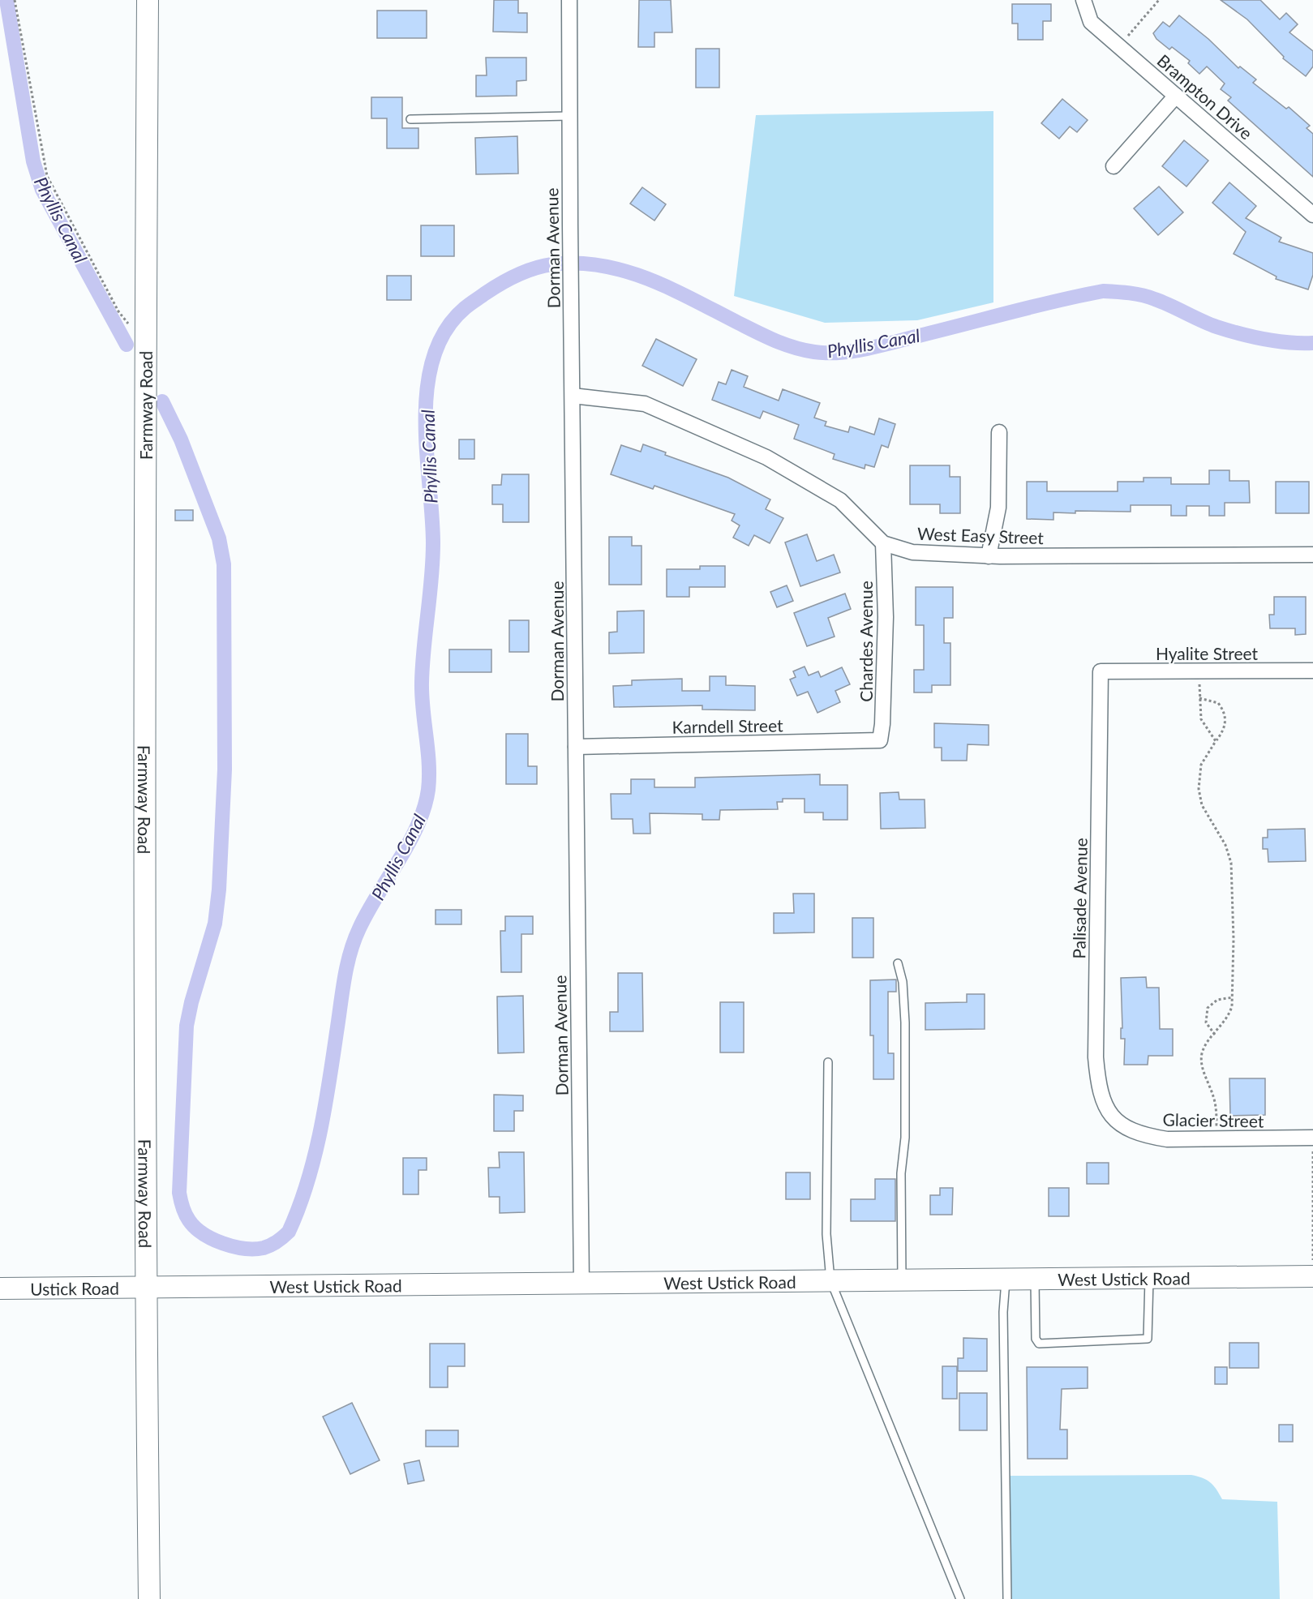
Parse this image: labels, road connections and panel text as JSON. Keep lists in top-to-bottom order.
{
  "streets": {
    "main road": ["Farmway Road", "West Ustick Road", "Ustick Road"],
    "street": [
      "Brampton Drive",
      "Dorman Avenue",
      "West Easy Street",
      "Chardes Avenue",
      "Hyalite Street",
      "Karndell Street",
      "Palisade Avenue",
      "Glacier Street"
    ]
  },
  "crossings": [
    ["Dorman Avenue", "West Easy Street"],
    ["Dorman Avenue", "Karndell Street"],
    ["Dorman Avenue", "West Ustick Road"],
    ["Farmway Road", "West Ustick Road"],
    ["Farmway Road", "Ustick Road"],
    ["West Easy Street", "Chardes Avenue"],
    ["Chardes Avenue", "Karndell Street"],
    ["Hyalite Street", "Palisade Avenue"],
    ["Palisade Avenue", "Glacier Street"],
    ["West Ustick Road", "Ustick Road"]
  ],
  "water": ["Phyllis Canal"]
}
